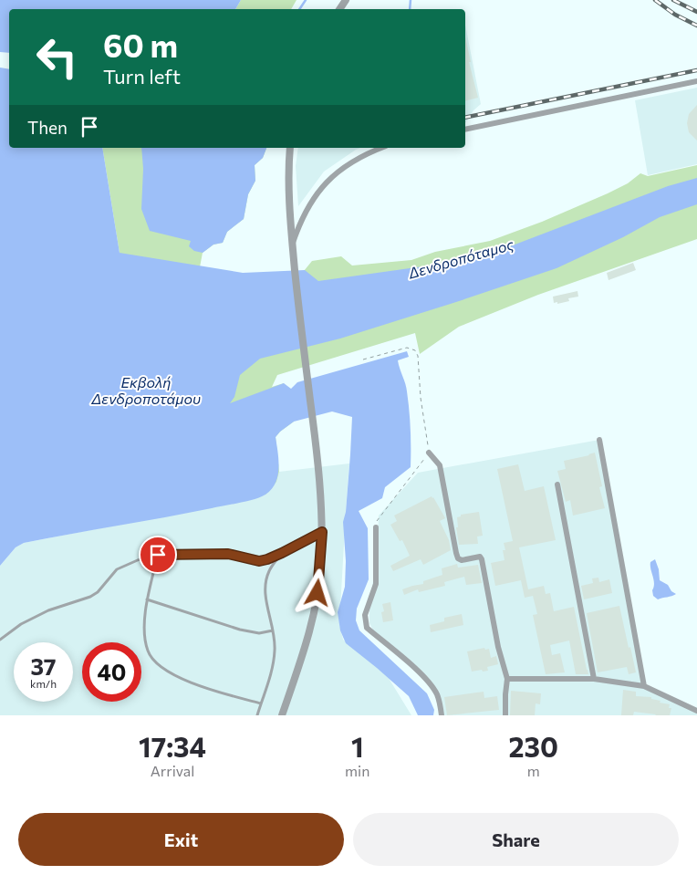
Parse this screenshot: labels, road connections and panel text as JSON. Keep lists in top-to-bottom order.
{
  "water": ["Δενδροπόταμος", "Εκβολή Δενδροποτάμου"],
  "page": {
    "turn": ["60 m", "Turn left"],
    "then": "Then",
    "speed": "37 km/h",
    "limit": "40",
    "eta": [
      "17:34",
      "Arrival",
      "1",
      "min",
      "230",
      "m"
    ],
    "buttons": ["Exit", "Share"]
  }
}
